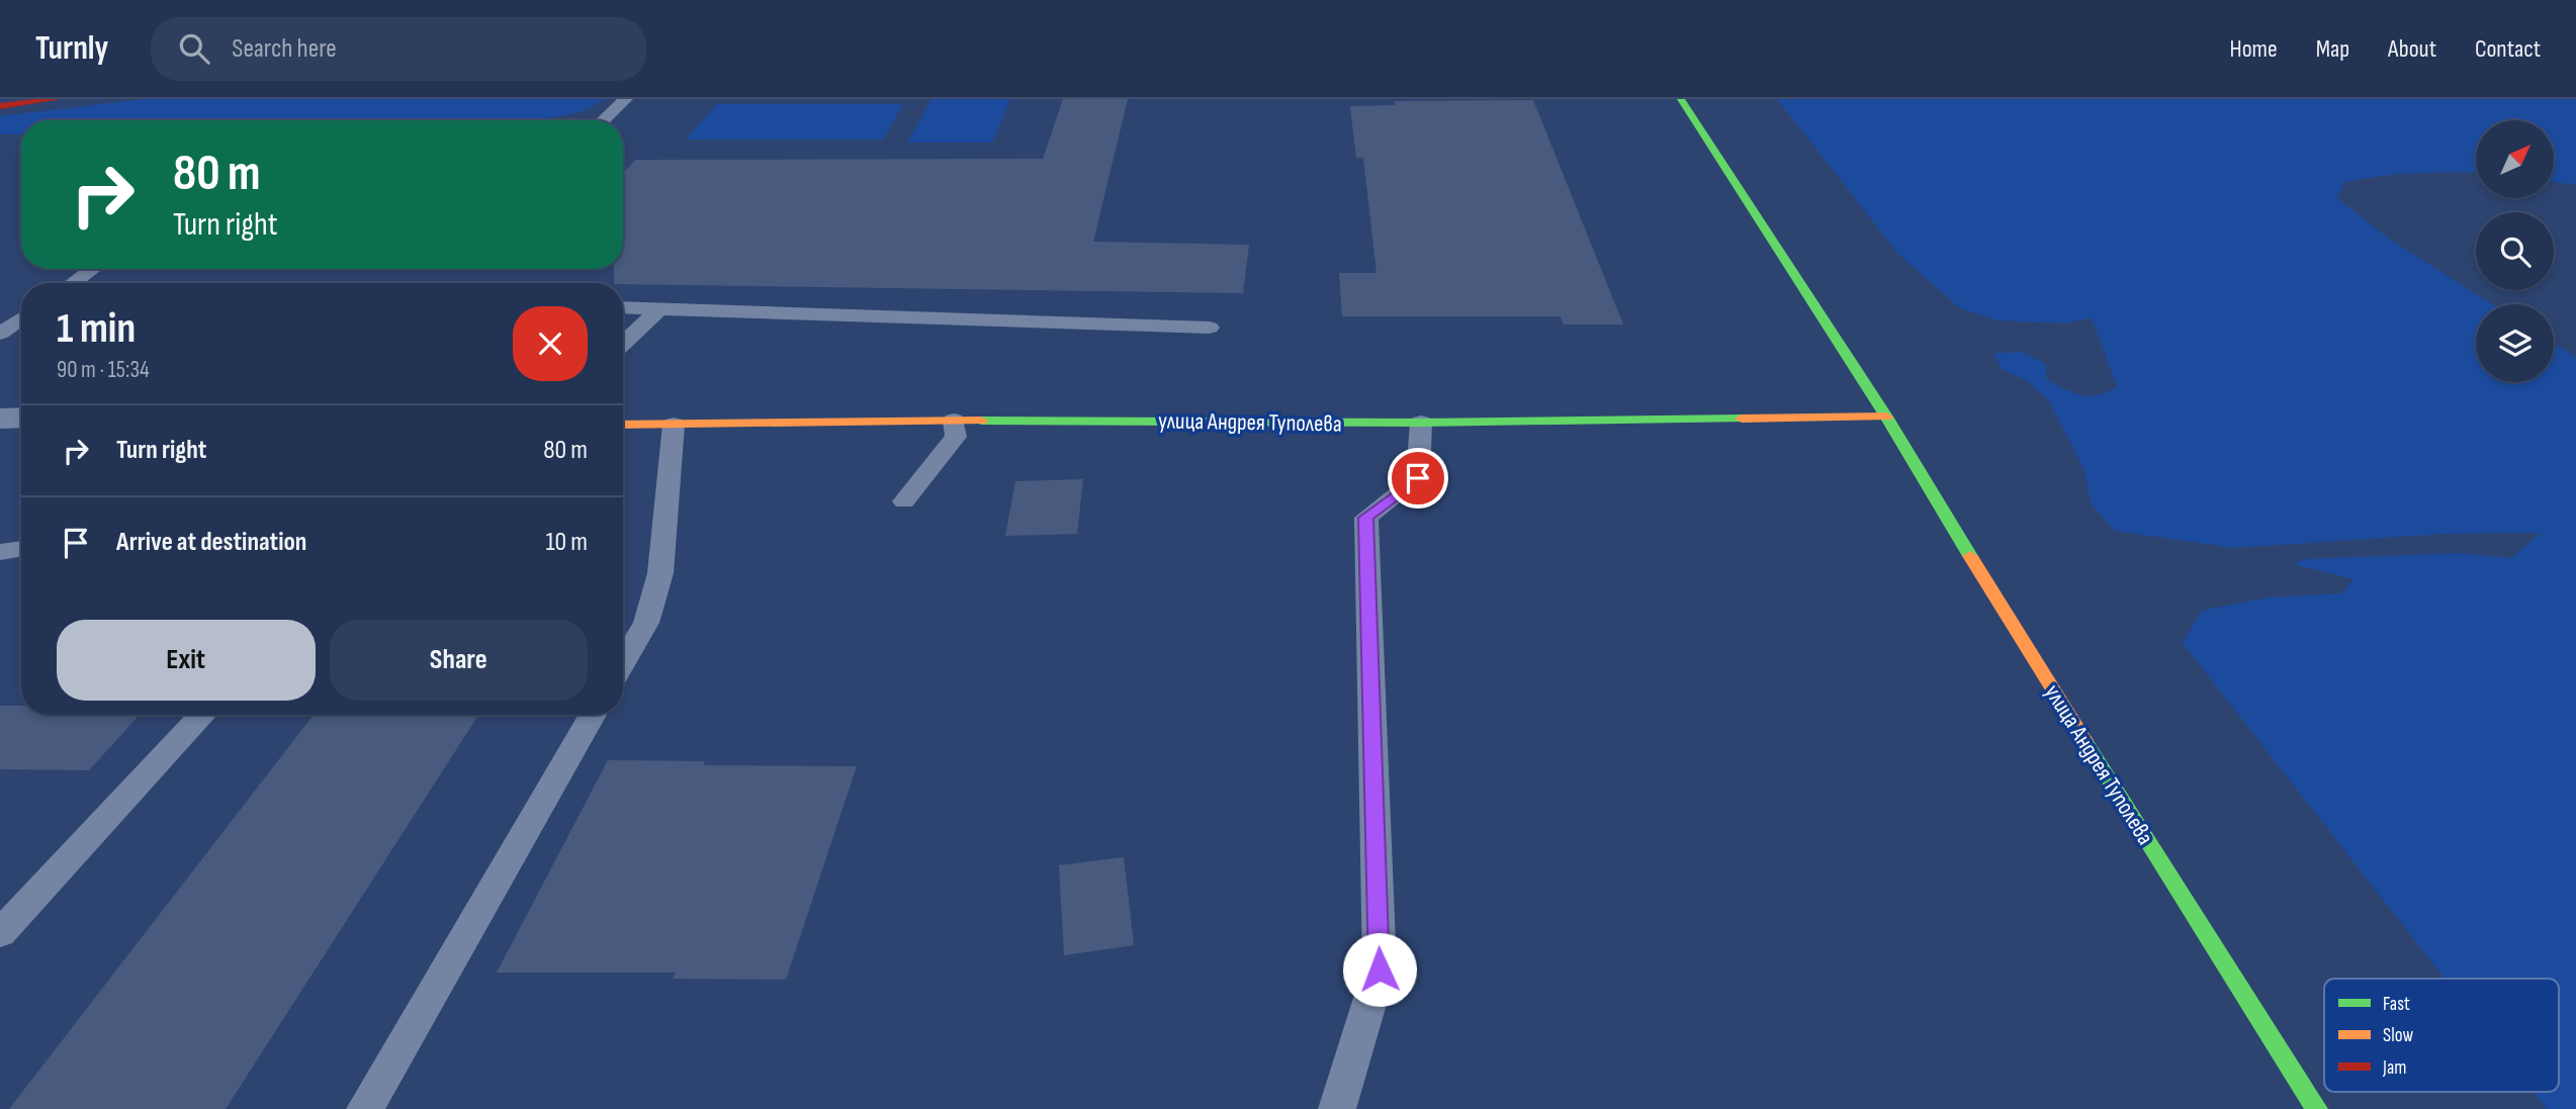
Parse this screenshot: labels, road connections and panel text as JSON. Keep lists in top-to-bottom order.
{
  "streets": {
    "street": ["улица Андрея Туполева"]
  },
  "legend": ["Fast", "Slow", "Jam"],
  "north": "top right",
  "page": {
    "header": "Turnly",
    "search": "Search here",
    "nav": [
      "Home",
      "Map",
      "About",
      "Contact"
    ],
    "turn": ["80 m", "Turn right"],
    "heading": ["1 min", "90 m · 15:34"],
    "list": [
      {
        "name": "Turn right",
        "value": "80 m"
      },
      {
        "name": "Arrive at destination",
        "value": "10 m"
      }
    ],
    "buttons": ["Exit", "Share"]
  }
}
